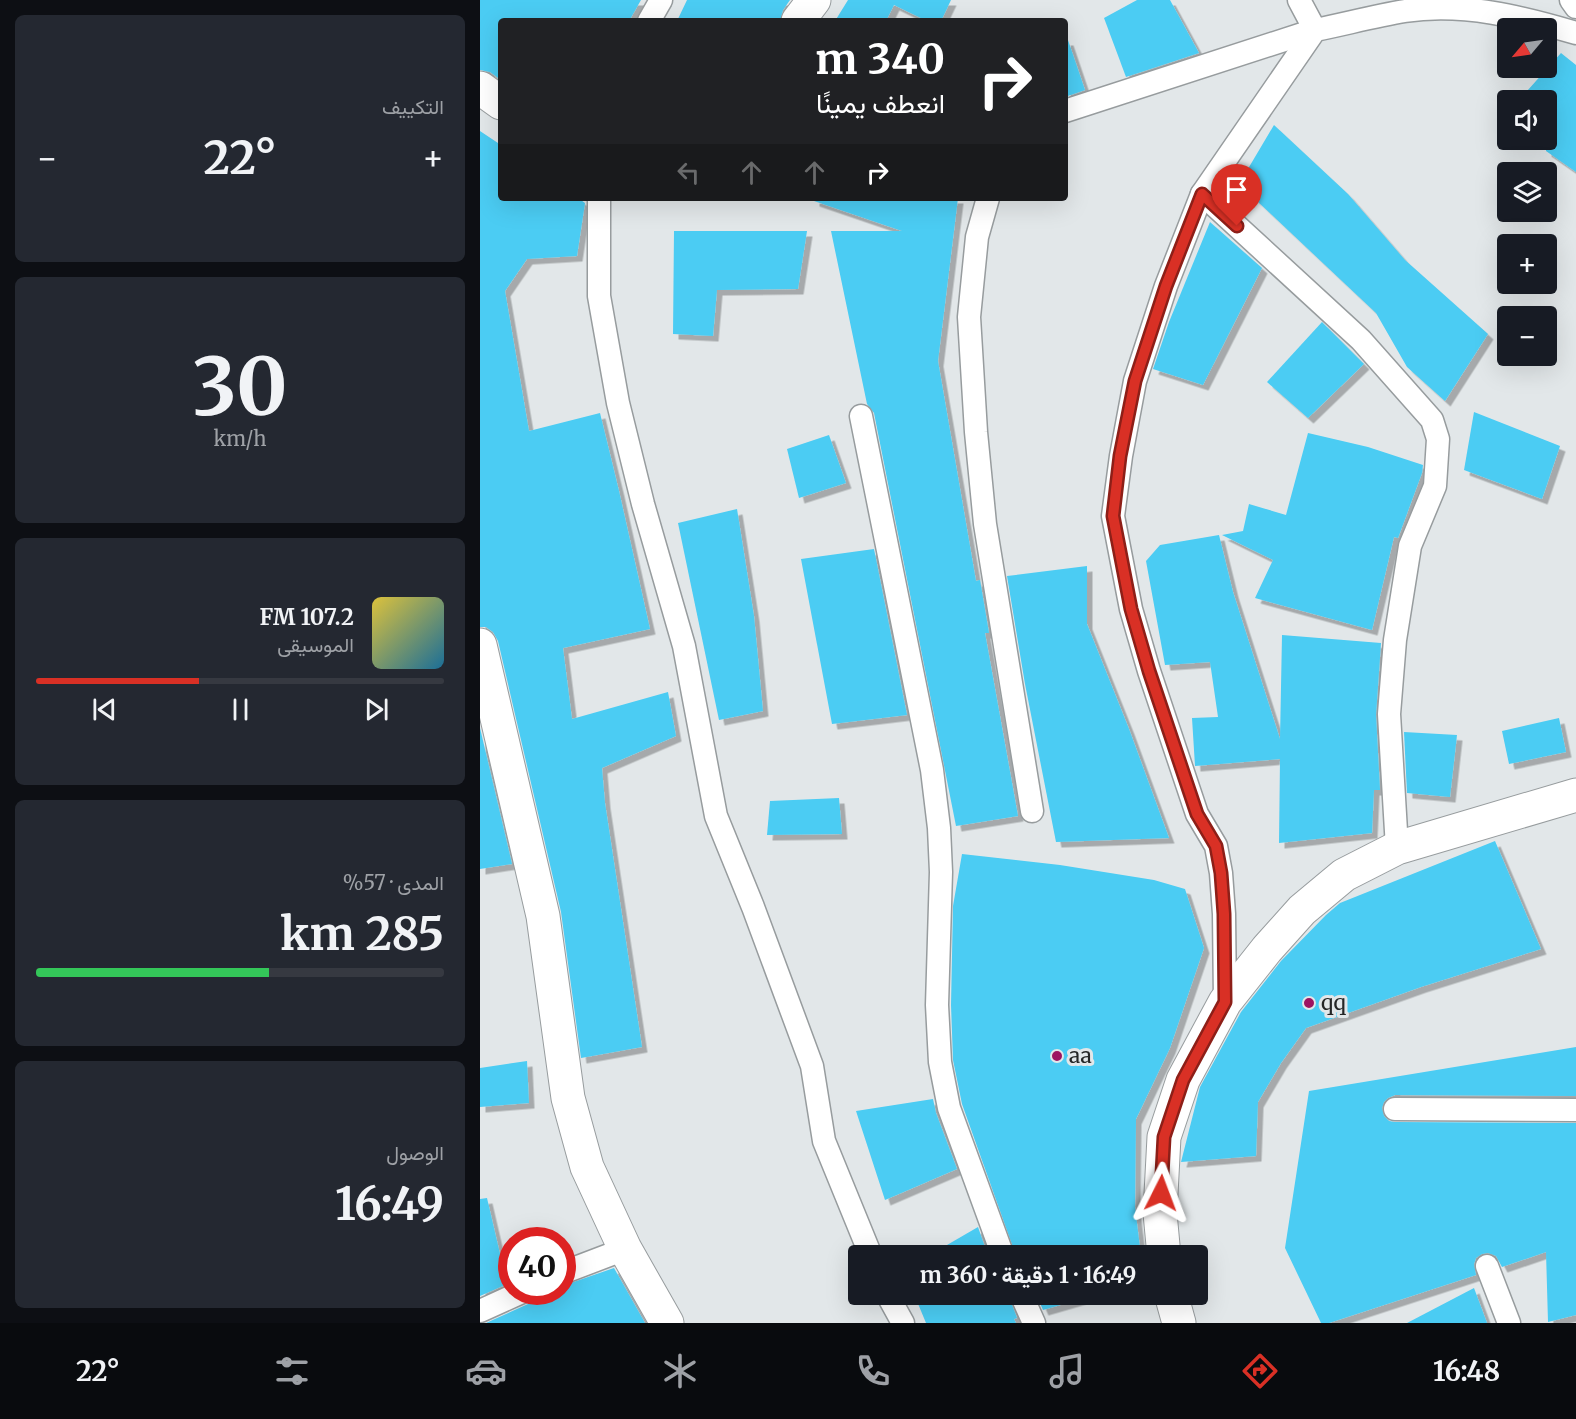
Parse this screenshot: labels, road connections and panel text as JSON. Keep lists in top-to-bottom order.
{
  "places": ["qq", "aa"],
  "north": "bottom left",
  "page": {
    "tile": [
      "التكييف",
      ["30", "km/h"],
      ["المدى · 57%", "285 km"],
      ["الوصول", "16:49"]
    ],
    "map_buttons": ["+", "−"],
    "turn": ["340 m", "انعطف يمينًا"],
    "heat": ["−", "22°", "+"],
    "song": ["107.2 FM", "الموسيقى"],
    "limit": "40",
    "trip": "16:49 · 1 دقيقة · 360 m",
    "tabs": ["16:48", "22°"]
  }
}
